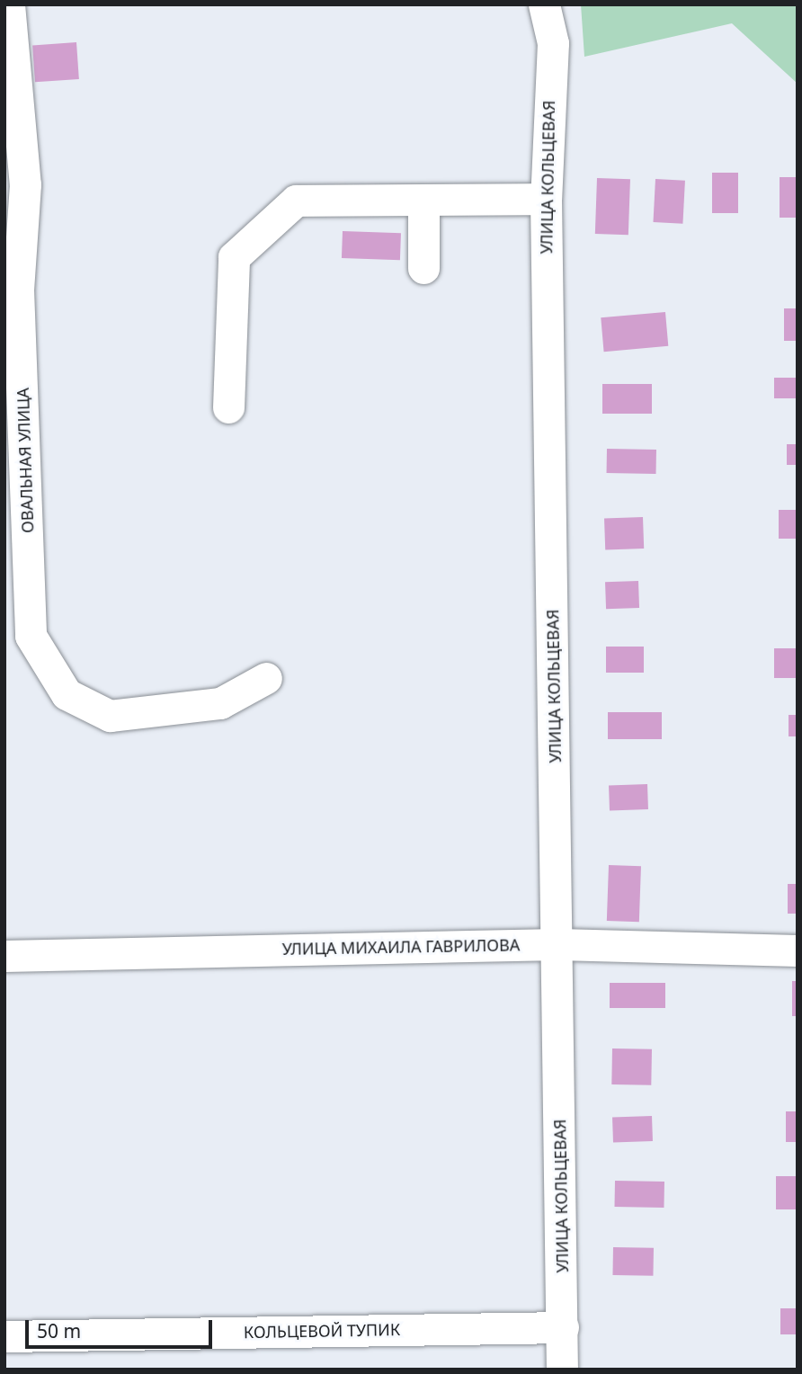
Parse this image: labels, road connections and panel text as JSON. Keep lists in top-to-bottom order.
{
  "streets": {
    "street": [
      "УЛИЦА КОЛЬЦЕВАЯ",
      "ОВАЛЬНАЯ УЛИЦА",
      "УЛИЦА МИХАИЛА ГАВРИЛОВА",
      "КОЛЬЦЕВОЙ ТУПИК"
    ]
  },
  "crossings": [
    ["УЛИЦА КОЛЬЦЕВАЯ", "УЛИЦА МИХАИЛА ГАВРИЛОВА"],
    ["УЛИЦА КОЛЬЦЕВАЯ", "КОЛЬЦЕВОЙ ТУПИК"]
  ],
  "scale_bar": "50 m"
}
